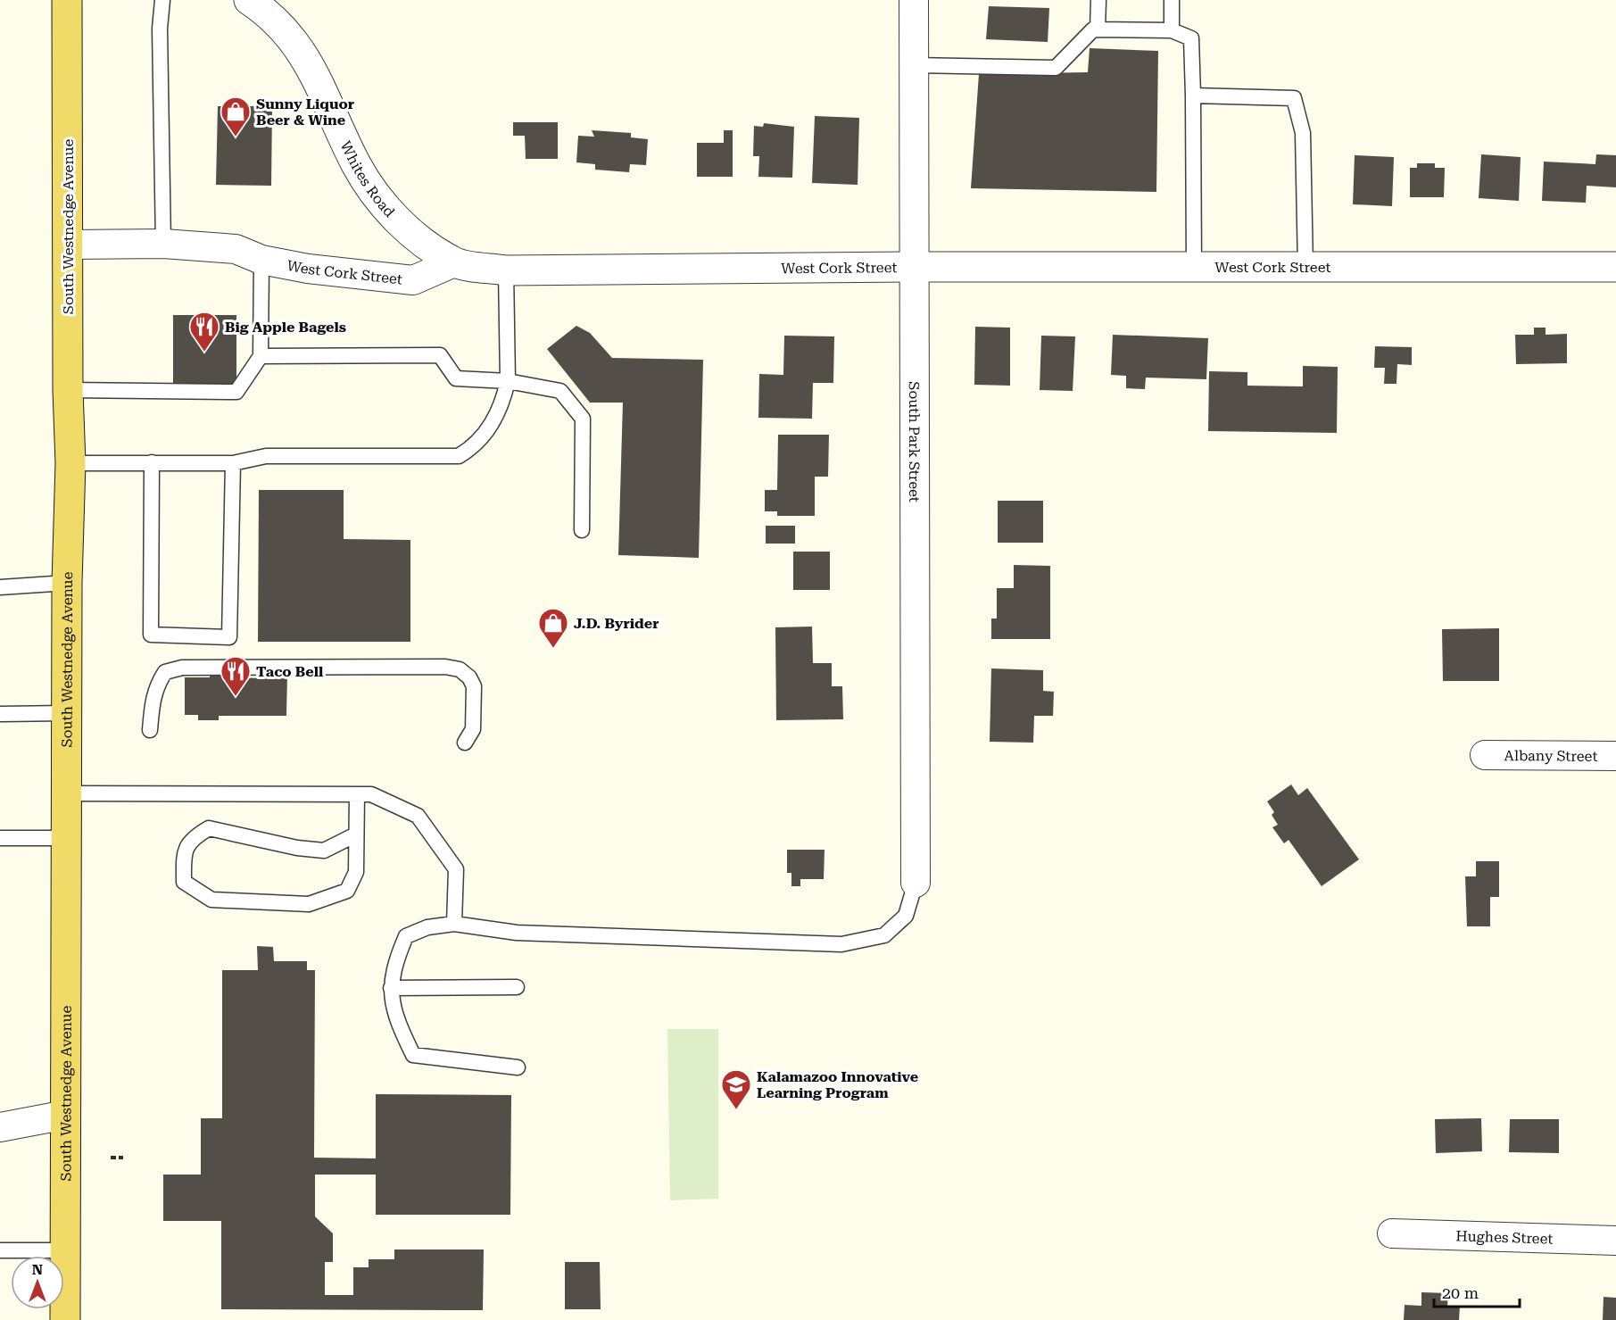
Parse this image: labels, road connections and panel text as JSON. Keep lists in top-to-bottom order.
{
  "streets": {
    "main road": ["South Westnedge Avenue"],
    "street": [
      "Whites Road",
      "West Cork Street",
      "South Park Street",
      "Albany Street",
      "Hughes Street"
    ]
  },
  "crossings": [
    ["Whites Road", "West Cork Street"],
    ["South Westnedge Avenue", "West Cork Street"],
    ["West Cork Street", "South Park Street"]
  ],
  "places": {
    "shop": ["Sunny Liquor Beer & Wine", "J.D. Byrider"],
    "restaurant": ["Big Apple Bagels", "Taco Bell"],
    "school or university": ["Kalamazoo Innovative Learning Program"]
  },
  "scale_bar": "20 m",
  "north": "top"
}
